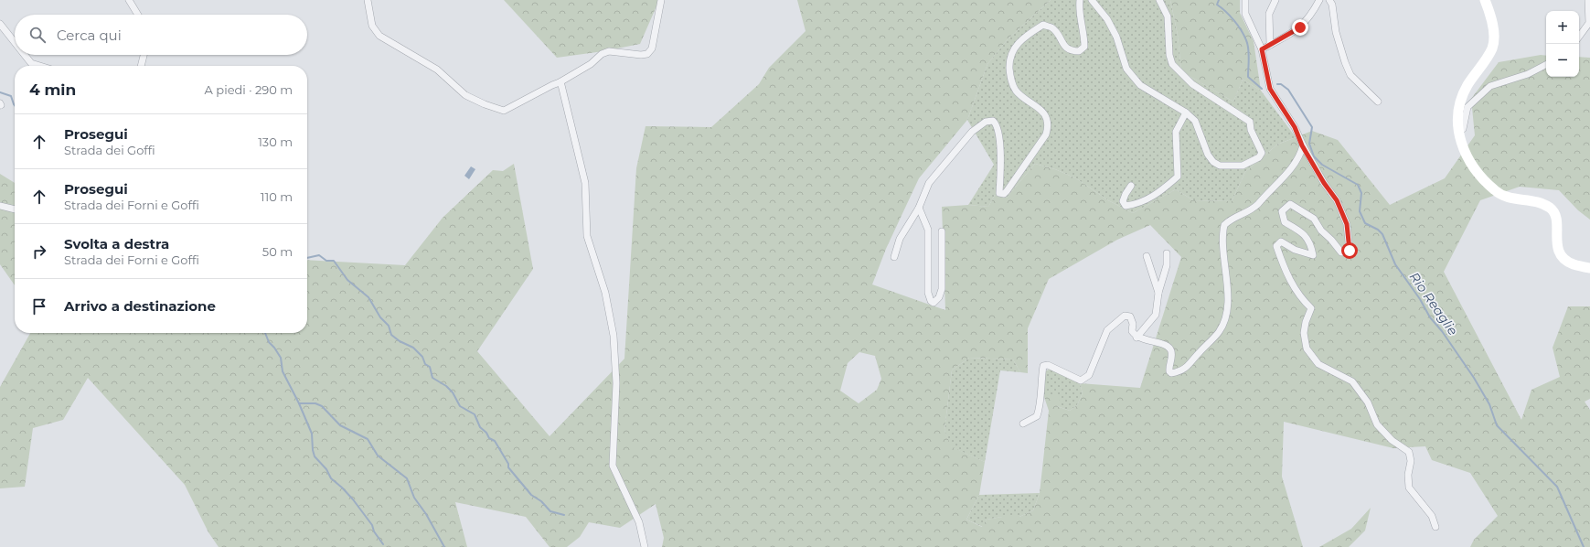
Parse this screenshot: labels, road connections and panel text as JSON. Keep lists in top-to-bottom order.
{
  "water": ["Rio Reaglie"],
  "page": {
    "map_buttons": ["+", "−"],
    "search": "Cerca qui",
    "heading": ["4 min", "A piedi · 290 m"],
    "list": [
      ["Prosegui", "Strada dei Goffi", "130 m"],
      ["Prosegui", "Strada dei Forni e Goffi", "110 m"],
      ["Svolta a destra", "Strada dei Forni e Goffi", "50 m"],
      "Arrivo a destinazione"
    ]
  }
}
